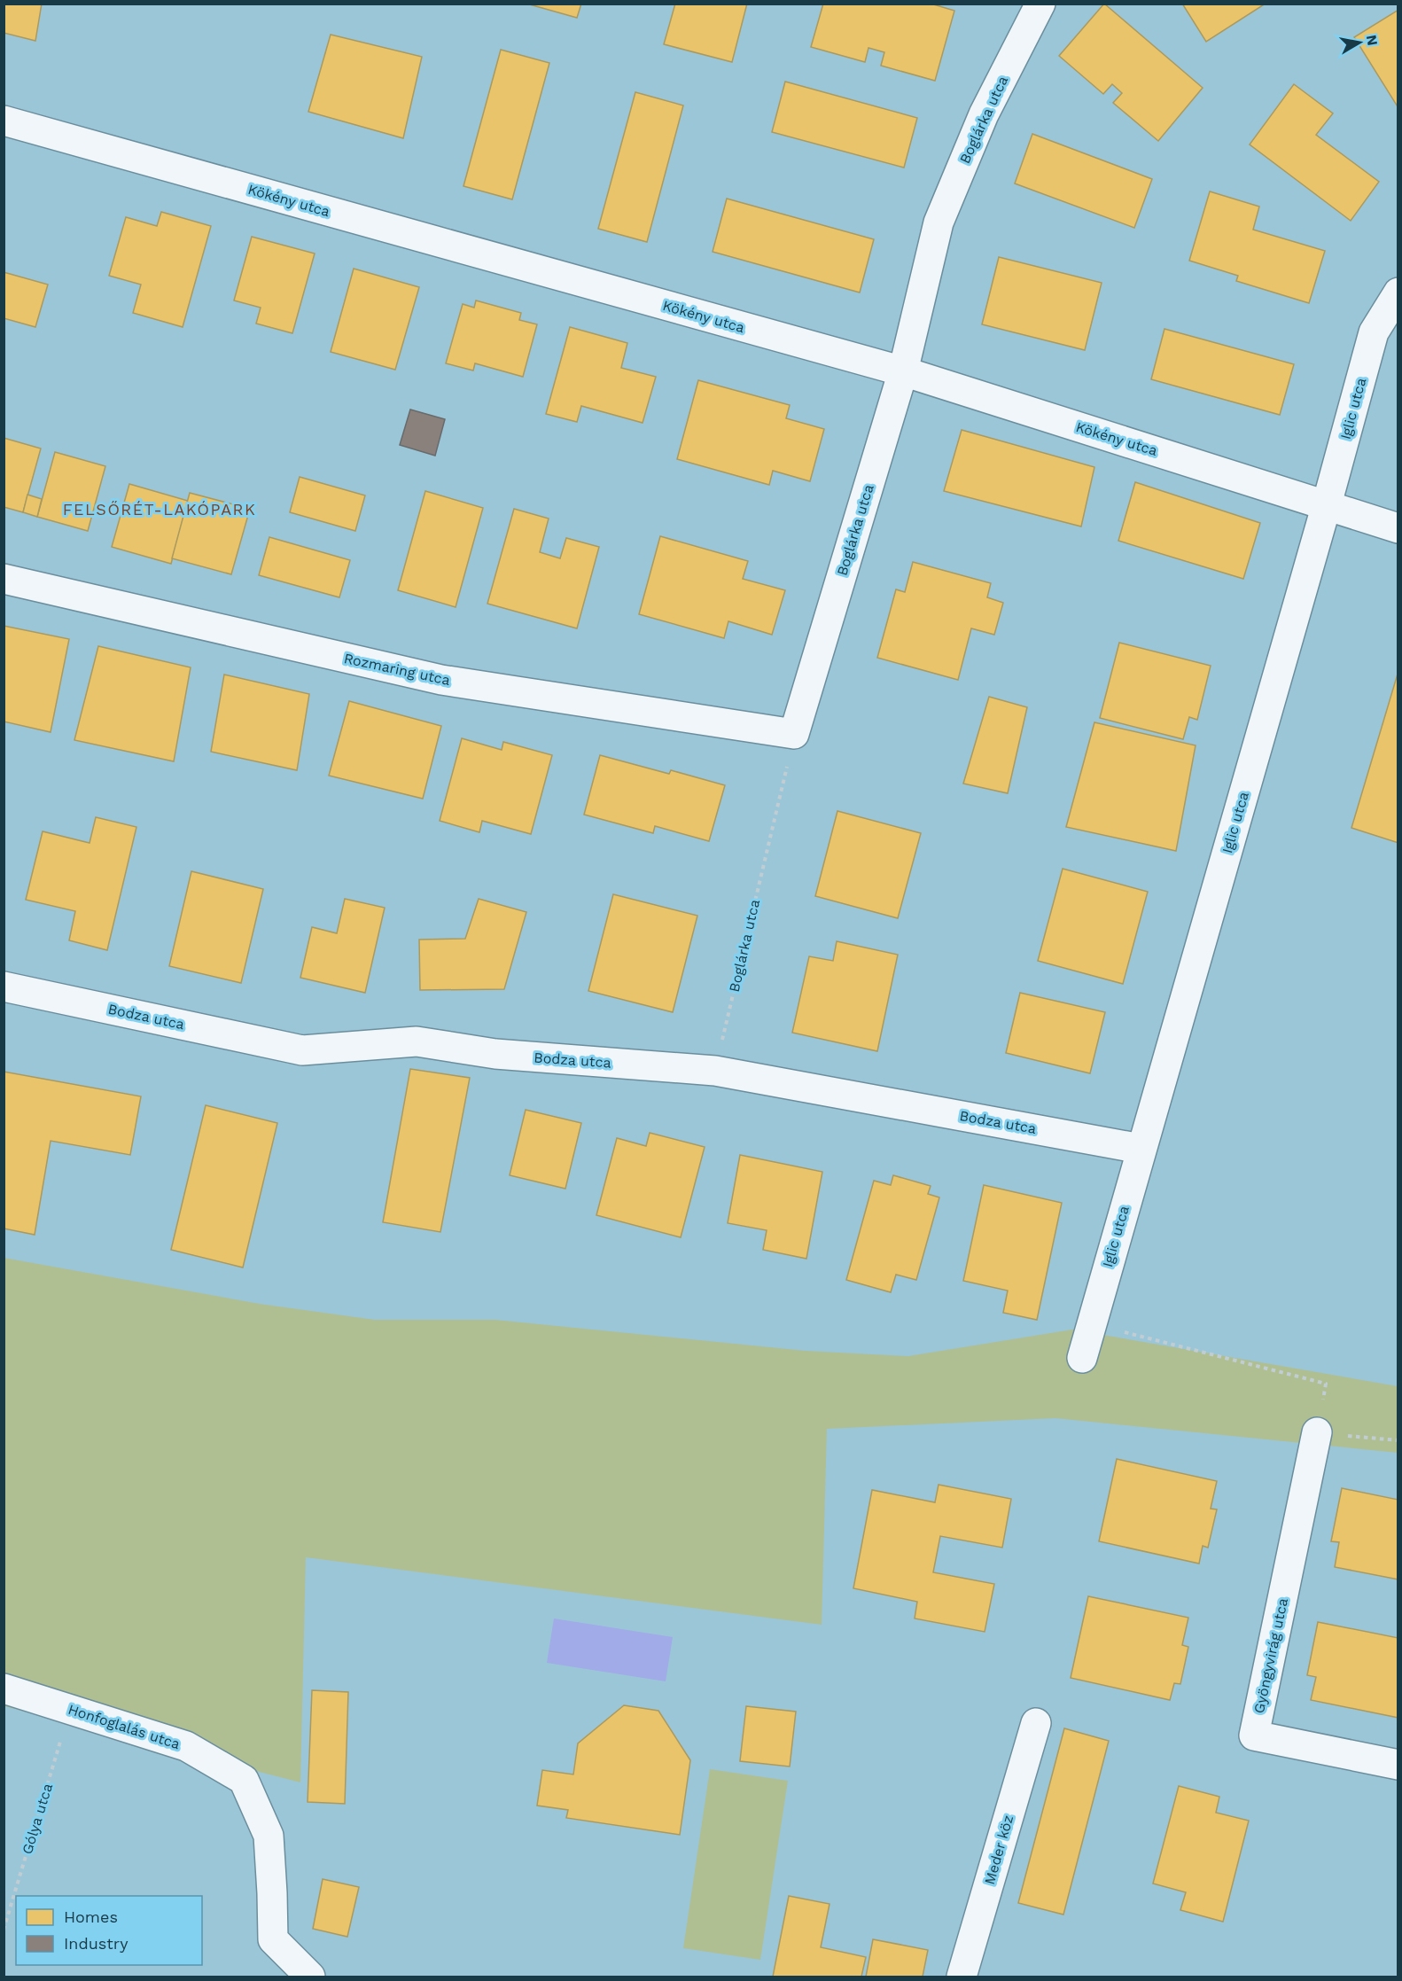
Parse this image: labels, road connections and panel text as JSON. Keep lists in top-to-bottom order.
{
  "streets": {
    "street": [
      "Boglárka utca",
      "Kökény utca",
      "Iglic utca",
      "Rozmaring utca",
      "Bodza utca",
      "Gyöngyvirág utca",
      "Honfoglalás utca",
      "Meder köz"
    ],
    "path": ["Gólya utca"]
  },
  "crossings": [
    ["Boglárka utca", "Kökény utca"],
    ["Boglárka utca", "Rozmaring utca"],
    ["Boglárka utca", "Bodza utca"],
    ["Kökény utca", "Iglic utca"],
    ["Iglic utca", "Bodza utca"],
    ["Honfoglalás utca", "Gólya utca"]
  ],
  "districts": ["FELSŐRÉT-LAKÓPARK"],
  "legend": ["Homes", "Industry"],
  "north": "right"
}
